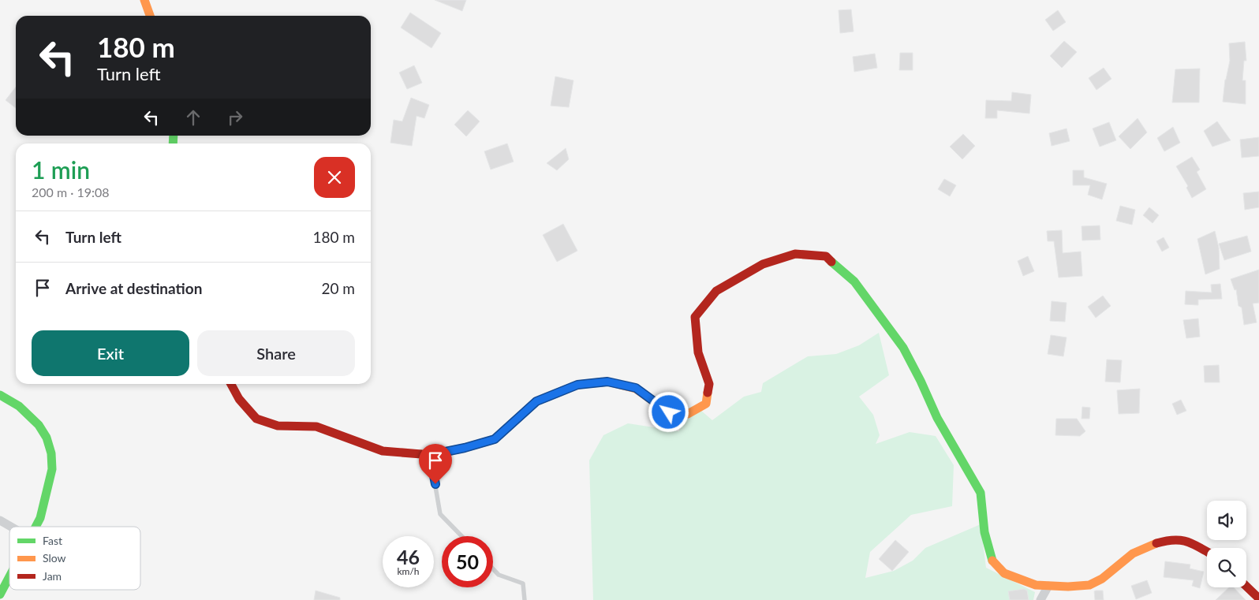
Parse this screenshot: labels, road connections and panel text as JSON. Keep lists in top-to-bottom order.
{
  "legend": ["Fast", "Slow", "Jam"],
  "page": {
    "turn": ["180 m", "Turn left"],
    "heading": ["1 min", "200 m · 19:08"],
    "list": [
      {
        "name": "Turn left",
        "value": "180 m"
      },
      {
        "name": "Arrive at destination",
        "value": "20 m"
      }
    ],
    "buttons": ["Exit", "Share"],
    "speed": "46 km/h",
    "limit": "50"
  }
}
